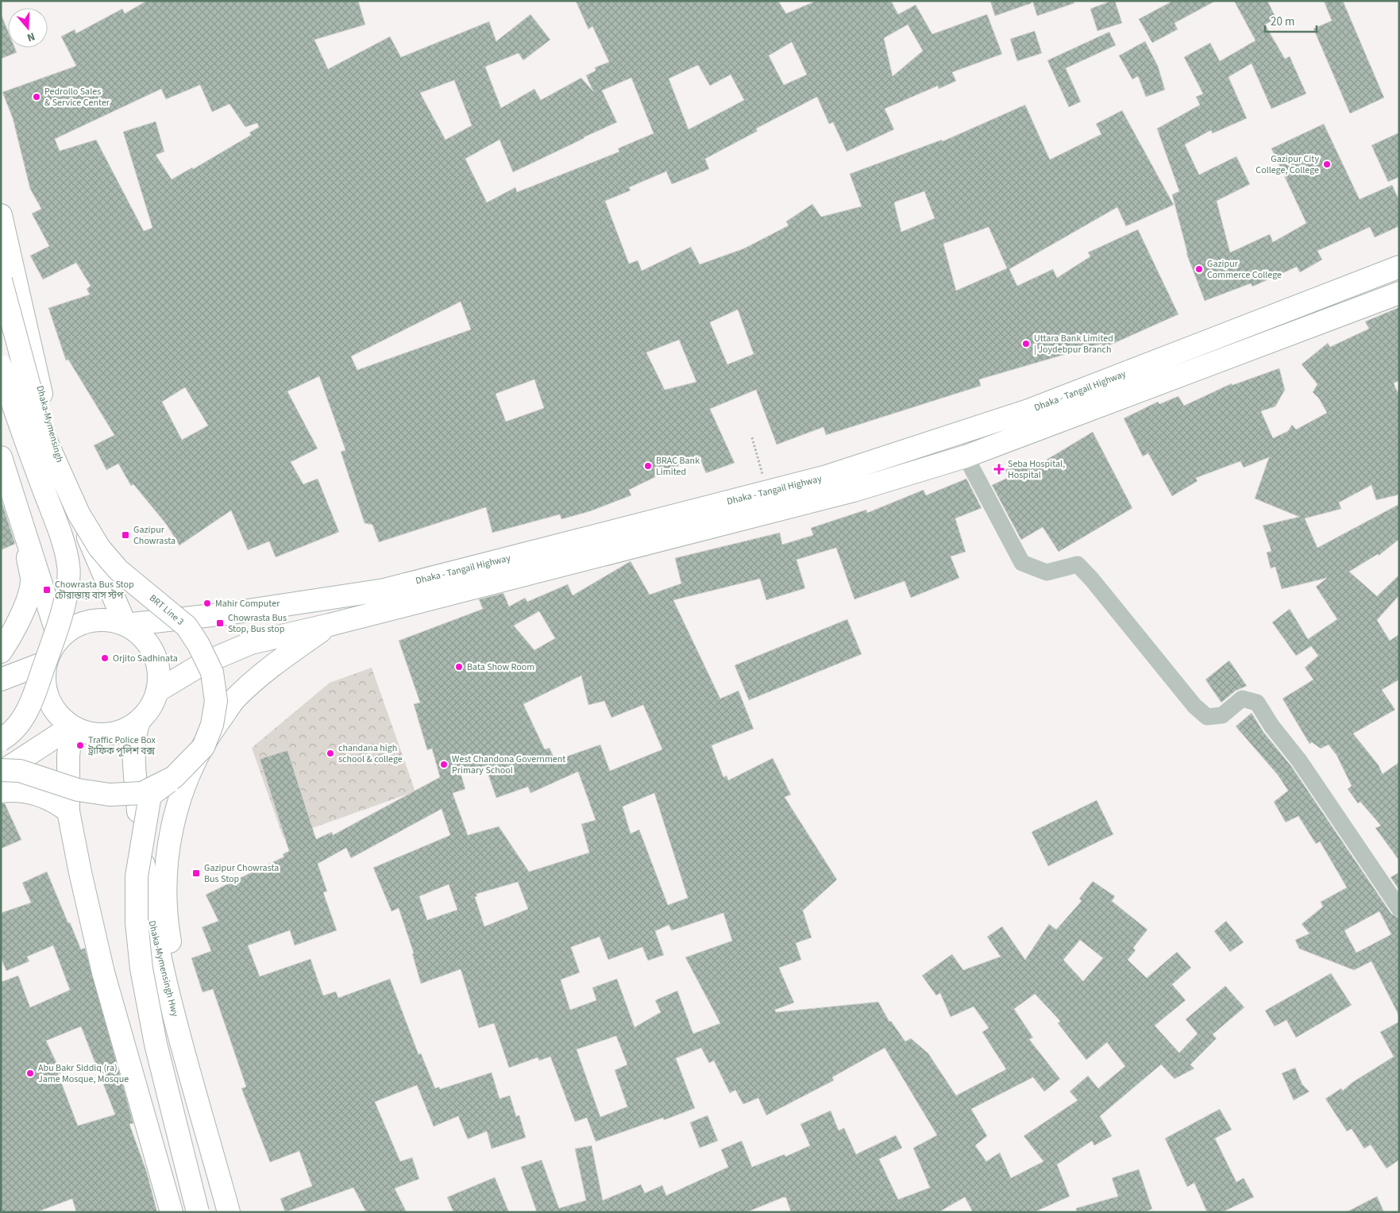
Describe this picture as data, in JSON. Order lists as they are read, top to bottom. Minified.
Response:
{"streets":{"main road":["Dhaka - Tangail Highway","Dhaka-Mymensingh","BRT Line 3","Dhaka-Mymensingh Hwy"]},"crossings":[["Dhaka - Tangail Highway","Dhaka-Mymensingh"],["Dhaka - Tangail Highway","Dhaka-Mymensingh Hwy"],["Dhaka-Mymensingh","Dhaka-Mymensingh Hwy"]],"places":{"other":["Pedrollo Sales & Service Center","Gazipur City College, College","Gazipur Commerce College","Uttara Bank Limited | Joydebpur Branch","BRAC Bank Limited","Mahir Computer","Orjito Sadhinata","Bata Show Room","Traffic Police Box ট্রাফিক পুলিশ বক্স","chandana high school & college","West Chandona Government Primary School","Abu Bakr Siddiq (ra) Jame Mosque, Mosque"],"health":["Seba Hospital, Hospital"],"transit":["Gazipur Chowrasta","Chowrasta Bus Stop চৌরাস্তায় বাস স্টপ","Chowrasta Bus Stop, Bus stop","Gazipur Chowrasta Bus Stop"]},"scale_bar":"20 m","north":"bottom"}
